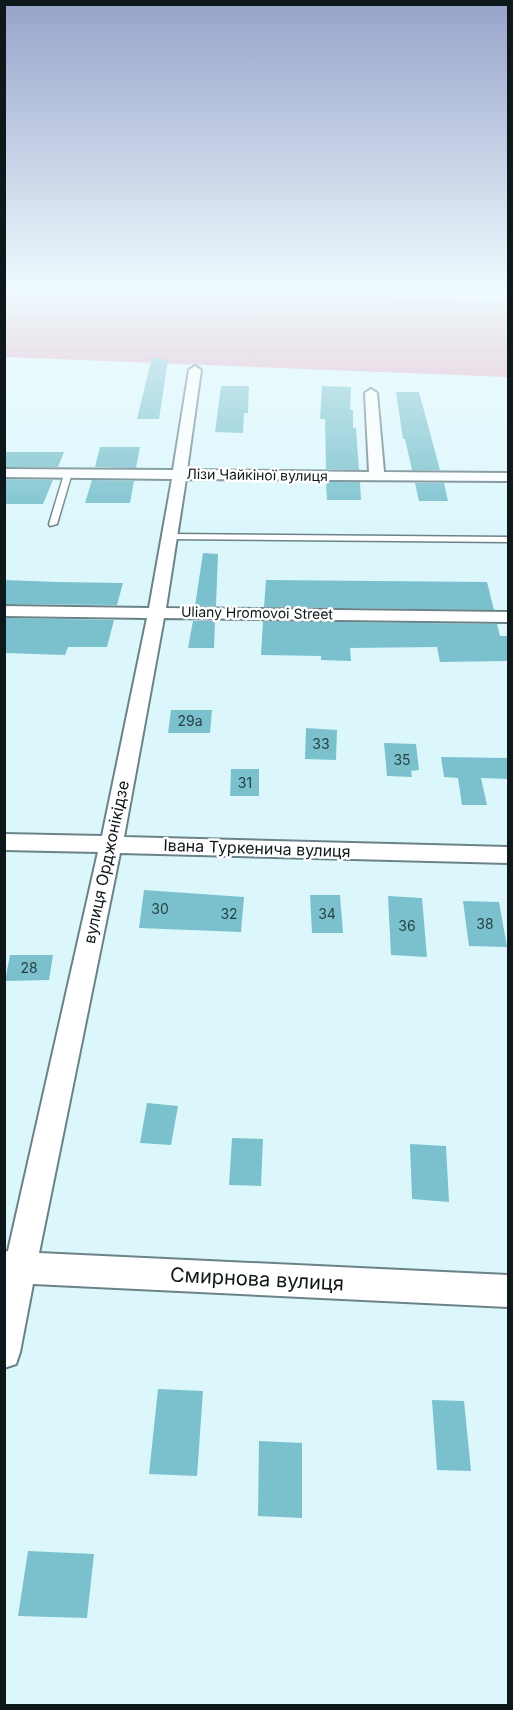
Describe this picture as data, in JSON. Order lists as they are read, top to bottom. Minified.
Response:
{"streets":{"street":["Лізи Чайкіної вулиця","Uliany Hromovoi Street","Івана Туркенича вулиця","вулиця Орджонікідзе","Смирнова вулиця"]},"crossings":[["Лізи Чайкіної вулиця","вулиця Орджонікідзе"],["Uliany Hromovoi Street","вулиця Орджонікідзе"],["Івана Туркенича вулиця","вулиця Орджонікідзе"],["вулиця Орджонікідзе","Смирнова вулиця"]],"house_numbers":["29а","33","35","31","30","32","34","38","36","28"]}
